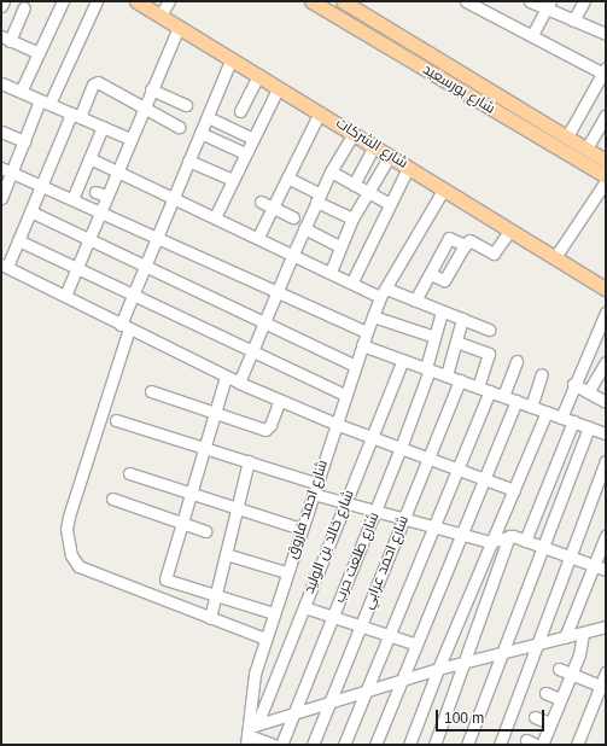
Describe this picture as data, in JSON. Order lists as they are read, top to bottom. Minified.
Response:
{"streets":{"main road":["شارع بورسعيد","شارع الشركات"],"street":["شارع احمد فاروق","شارع خالد بن الوليد","شارع طلعت حرب","شارع احمد عرابي"]},"crossings":[["شارع الشركات","شارع احمد فاروق"],["شارع احمد فاروق","شارع خالد بن الوليد"]],"scale_bar":"100 m"}
